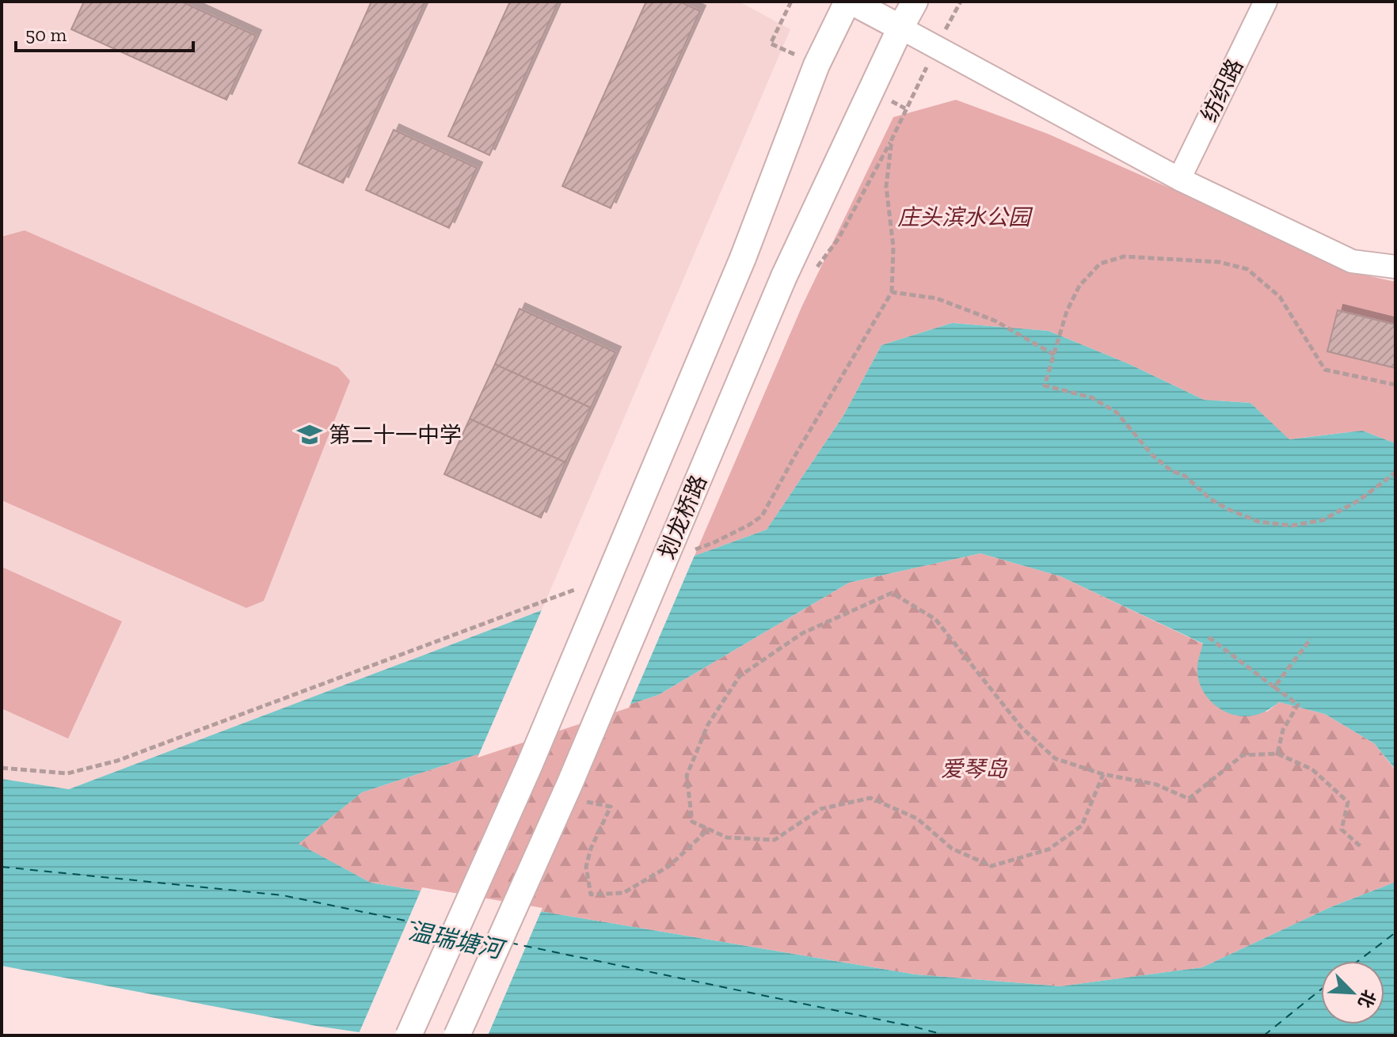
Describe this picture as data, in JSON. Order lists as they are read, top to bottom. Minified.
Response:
{"streets":{"main road":["划龙桥路"],"street":["纺织路"]},"water":["温瑞塘河"],"parks":["庄头滨水公园","爱琴岛"],"places":{"school or university":["第二十一中学"]},"scale_bar":"50 m","north":"bottom right"}
